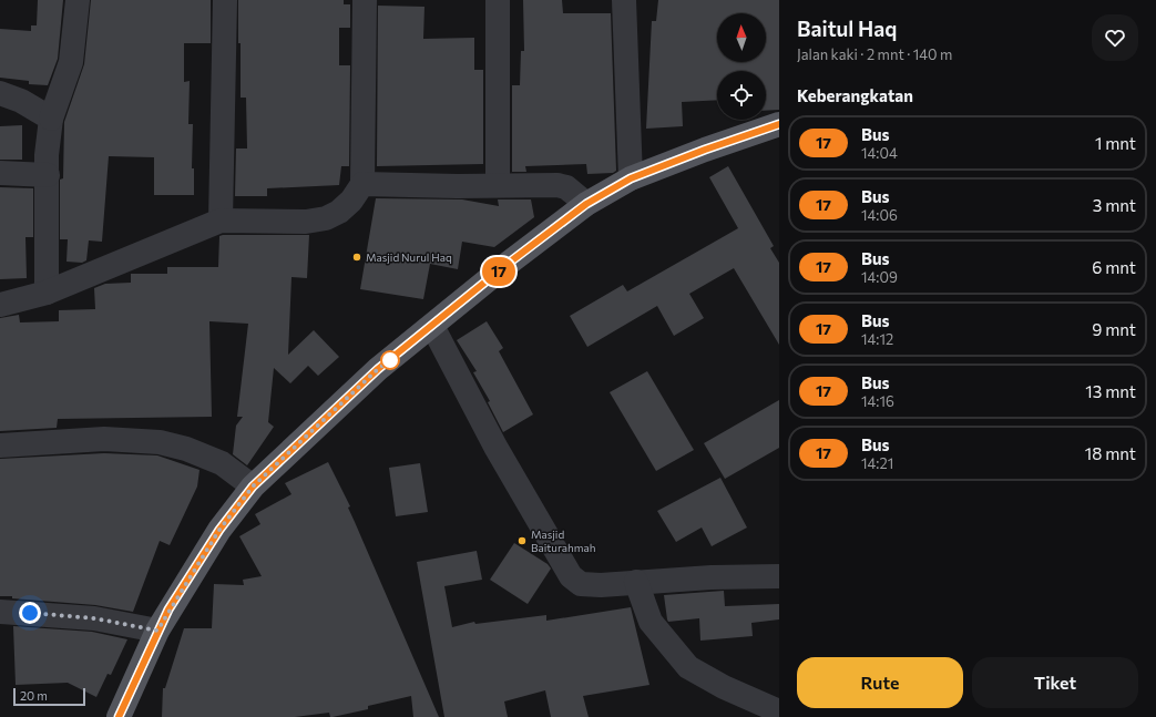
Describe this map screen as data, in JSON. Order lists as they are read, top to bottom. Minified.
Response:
{"places":["Masjid Nurul Haq","Masjid Baiturahmah"],"lines":["bus line 17"],"scale_bar":"20 m","north":"top","page":{"on_map":"17","heading":[["Baitul Haq","Jalan kaki · 2 mnt · 140 m"],"Keberangkatan"],"list":[{"mark":"17","name":"Bus","note":"14:04","value":"1 mnt"},{"mark":"17","name":"Bus","note":"14:06","value":"3 mnt"},{"mark":"17","name":"Bus","note":"14:09","value":"6 mnt"},{"mark":"17","name":"Bus","note":"14:12","value":"9 mnt"},{"mark":"17","name":"Bus","note":"14:16","value":"13 mnt"},{"mark":"17","name":"Bus","note":"14:21","value":"18 mnt"}],"buttons":["Rute","Tiket"],"scale":"20 m"}}
